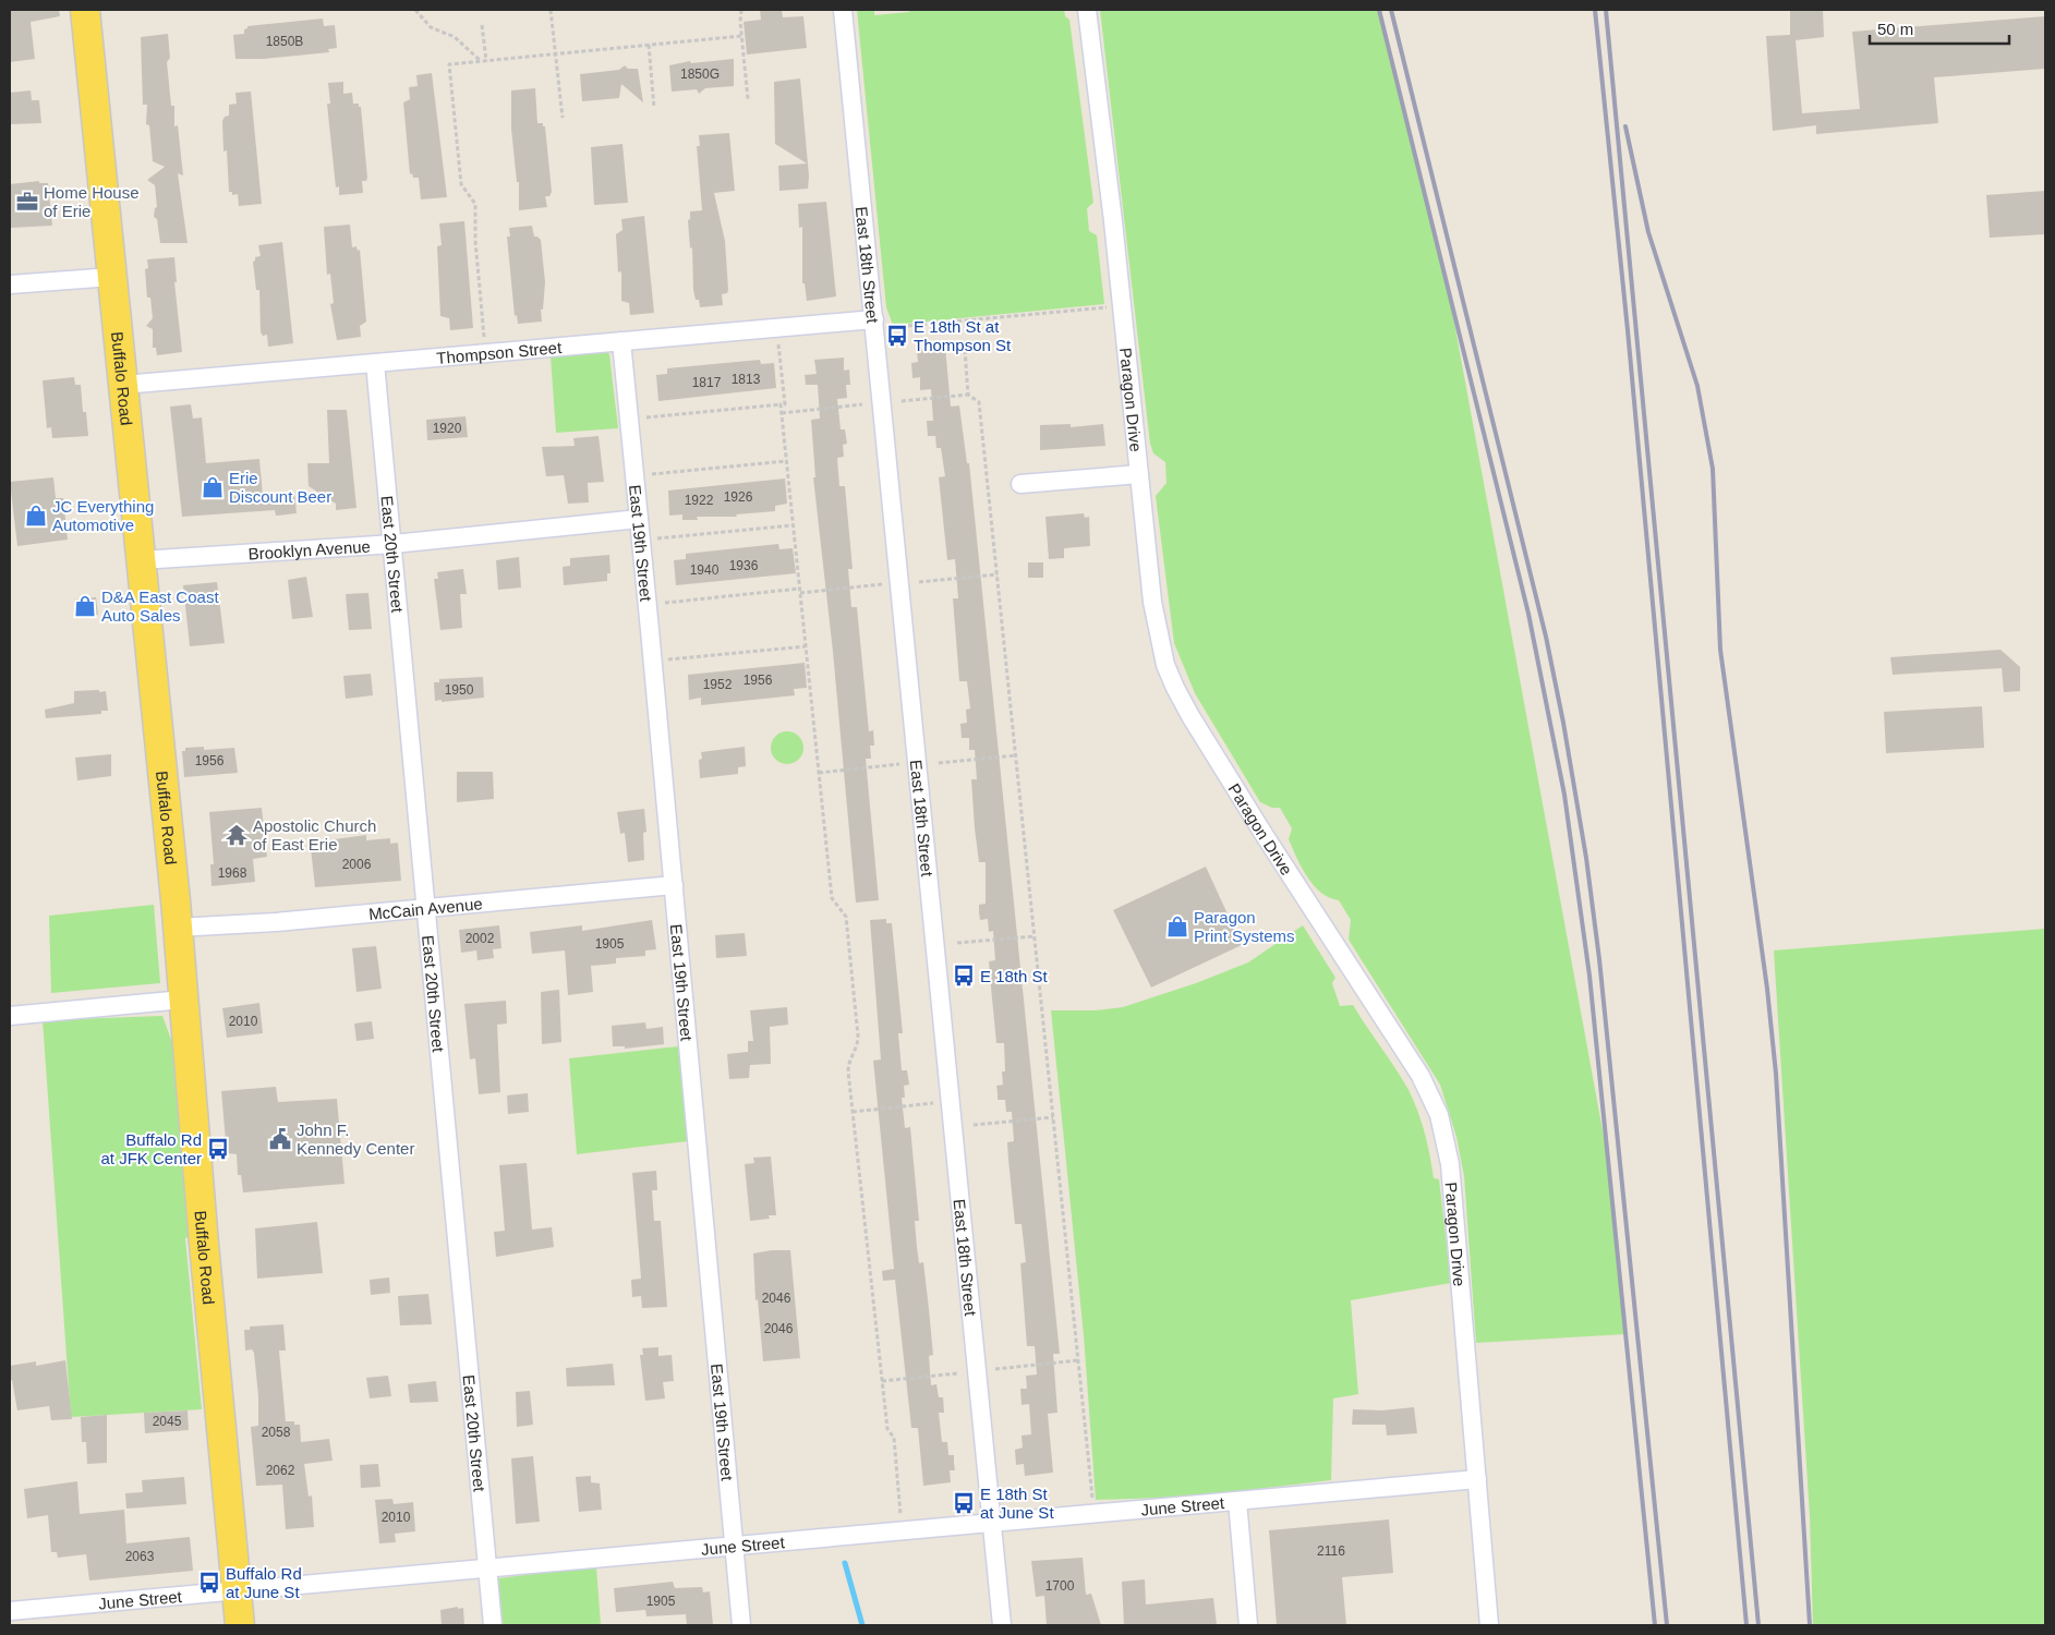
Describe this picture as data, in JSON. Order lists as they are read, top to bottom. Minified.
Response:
{"streets":{"main road":["Buffalo Road"],"street":["East 18th Street","Thompson Street","Paragon Drive","East 19th Street","Brooklyn Avenue","East 20th Street","McCain Avenue","June Street"]},"crossings":[["East 18th Street","Thompson Street"],["East 18th Street","June Street"],["Thompson Street","Buffalo Road"],["Thompson Street","East 19th Street"],["Thompson Street","East 20th Street"],["Buffalo Road","Brooklyn Avenue"],["Buffalo Road","McCain Avenue"],["Buffalo Road","June Street"],["Paragon Drive","June Street"],["East 19th Street","Brooklyn Avenue"],["East 19th Street","McCain Avenue"],["East 19th Street","June Street"],["Brooklyn Avenue","East 20th Street"],["East 20th Street","McCain Avenue"],["East 20th Street","June Street"]],"places":{"office":["Home House of Erie"],"bus stop":["E 18th St at Thompson St","E 18th St","Buffalo Rd at JFK Center","E 18th St at June St","Buffalo Rd at June St"],"shop":["Erie Discount Beer","JC Everything Automotive","D&A East Coast Auto Sales","Paragon Print Systems"],"temple":["Apostolic Church of East Erie"],"public building":["John F. Kennedy Center"]},"house_numbers":["1850B","1850G","1813","1817","1920","1926","1922","1936","1940","1956","1952","1950","1956","2006","1968","2002","1905","2010","2046","2046","2045","2058","2062","2010","2116","2063","1700","1905"],"scale_bar":"50 m"}
